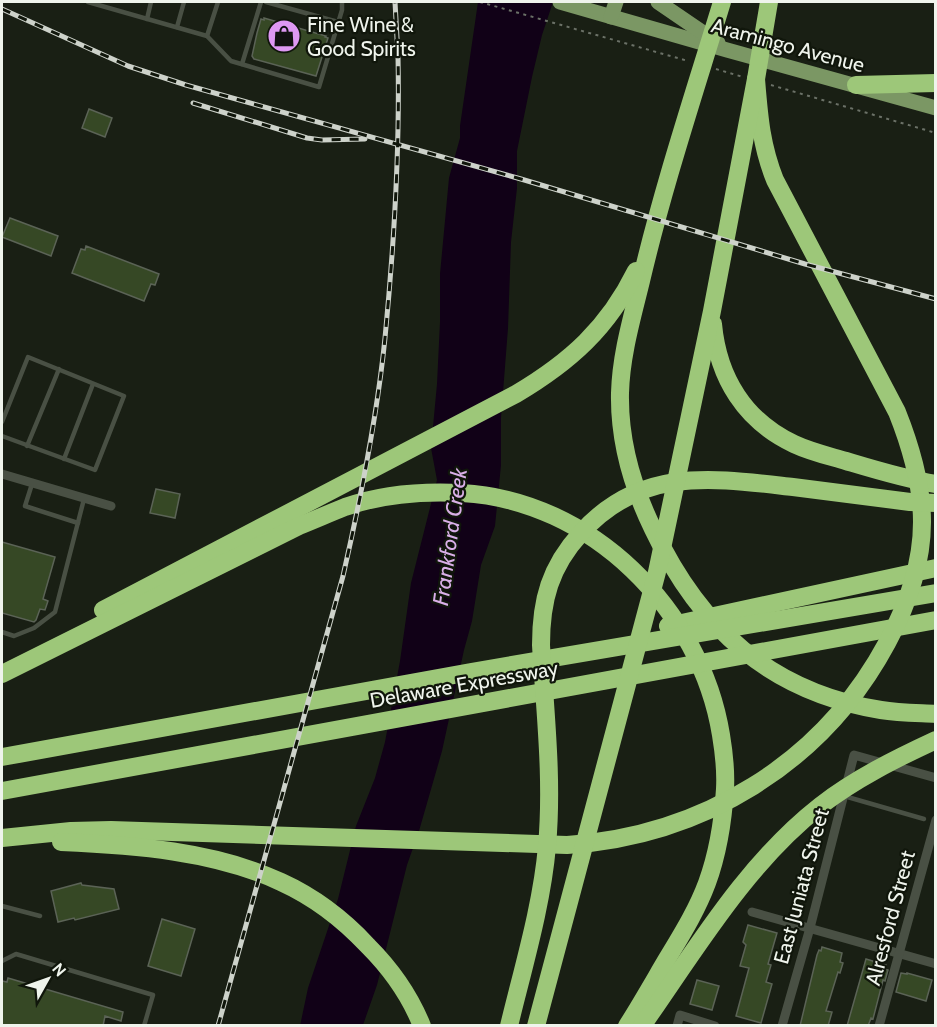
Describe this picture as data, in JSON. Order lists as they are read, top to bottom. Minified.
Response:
{"streets":{"highway":["Delaware Expressway"],"main road":["Aramingo Avenue"],"street":["East Juniata Street","Alresford Street"]},"water":["Frankford Creek"],"places":{"shop":["Fine Wine & Good Spirits"]},"north":"top right"}
